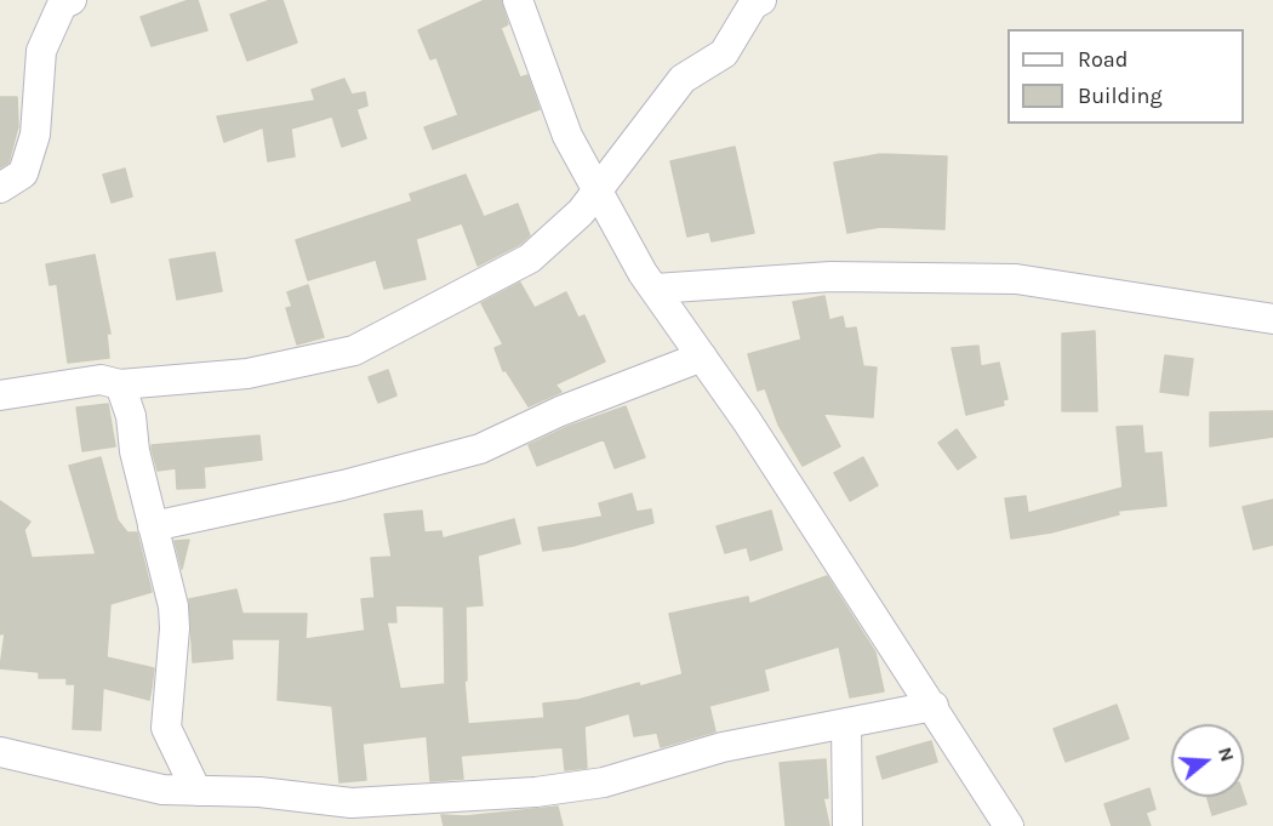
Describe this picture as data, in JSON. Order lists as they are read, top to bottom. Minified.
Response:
{"legend":["Road","Building"],"north":"right"}
